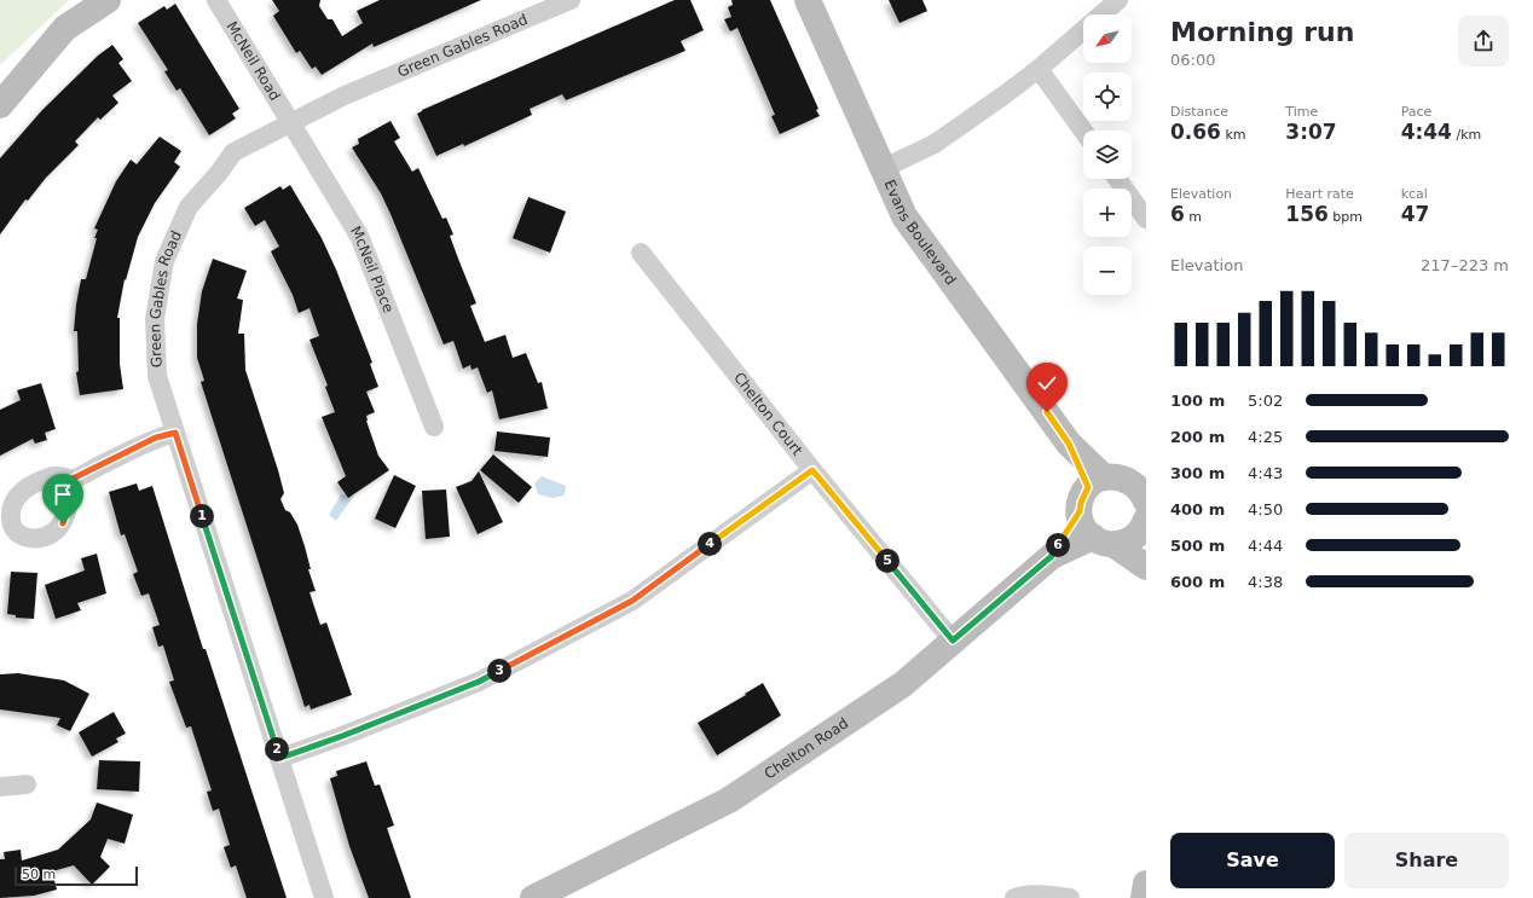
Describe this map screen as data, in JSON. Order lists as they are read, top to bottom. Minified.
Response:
{"streets":{"street":["Green Gables Road","McNeil Road","Evans Boulevard","McNeil Place","Chelton Court","Chelton Road"]},"crossings":[["Green Gables Road","McNeil Road"],["Green Gables Road","McNeil Place"],["McNeil Road","McNeil Place"],["Evans Boulevard","Chelton Road"],["Chelton Court","Chelton Road"]],"scale_bar":"50 m","north":"bottom left","page":{"heading":["Morning run","06:00"],"map_buttons":["+","−"],"stats":[["Distance","0.66 km"],["Time","3:07"],["Pace","4:44 /km"],["Elevation","6 m"],["Heart rate","156 bpm"],["kcal","47"]],"chart":["Elevation","217–223 m"],"list":[{"name":"100 m","note":"5:02"},{"name":"200 m","note":"4:25"},{"name":"300 m","note":"4:43"},{"name":"400 m","note":"4:50"},{"name":"500 m","note":"4:44"},{"name":"600 m","note":"4:38"}],"pins":["1","4","6","5","3","2"],"buttons":["Save","Share"],"scale":"50 m"}}
